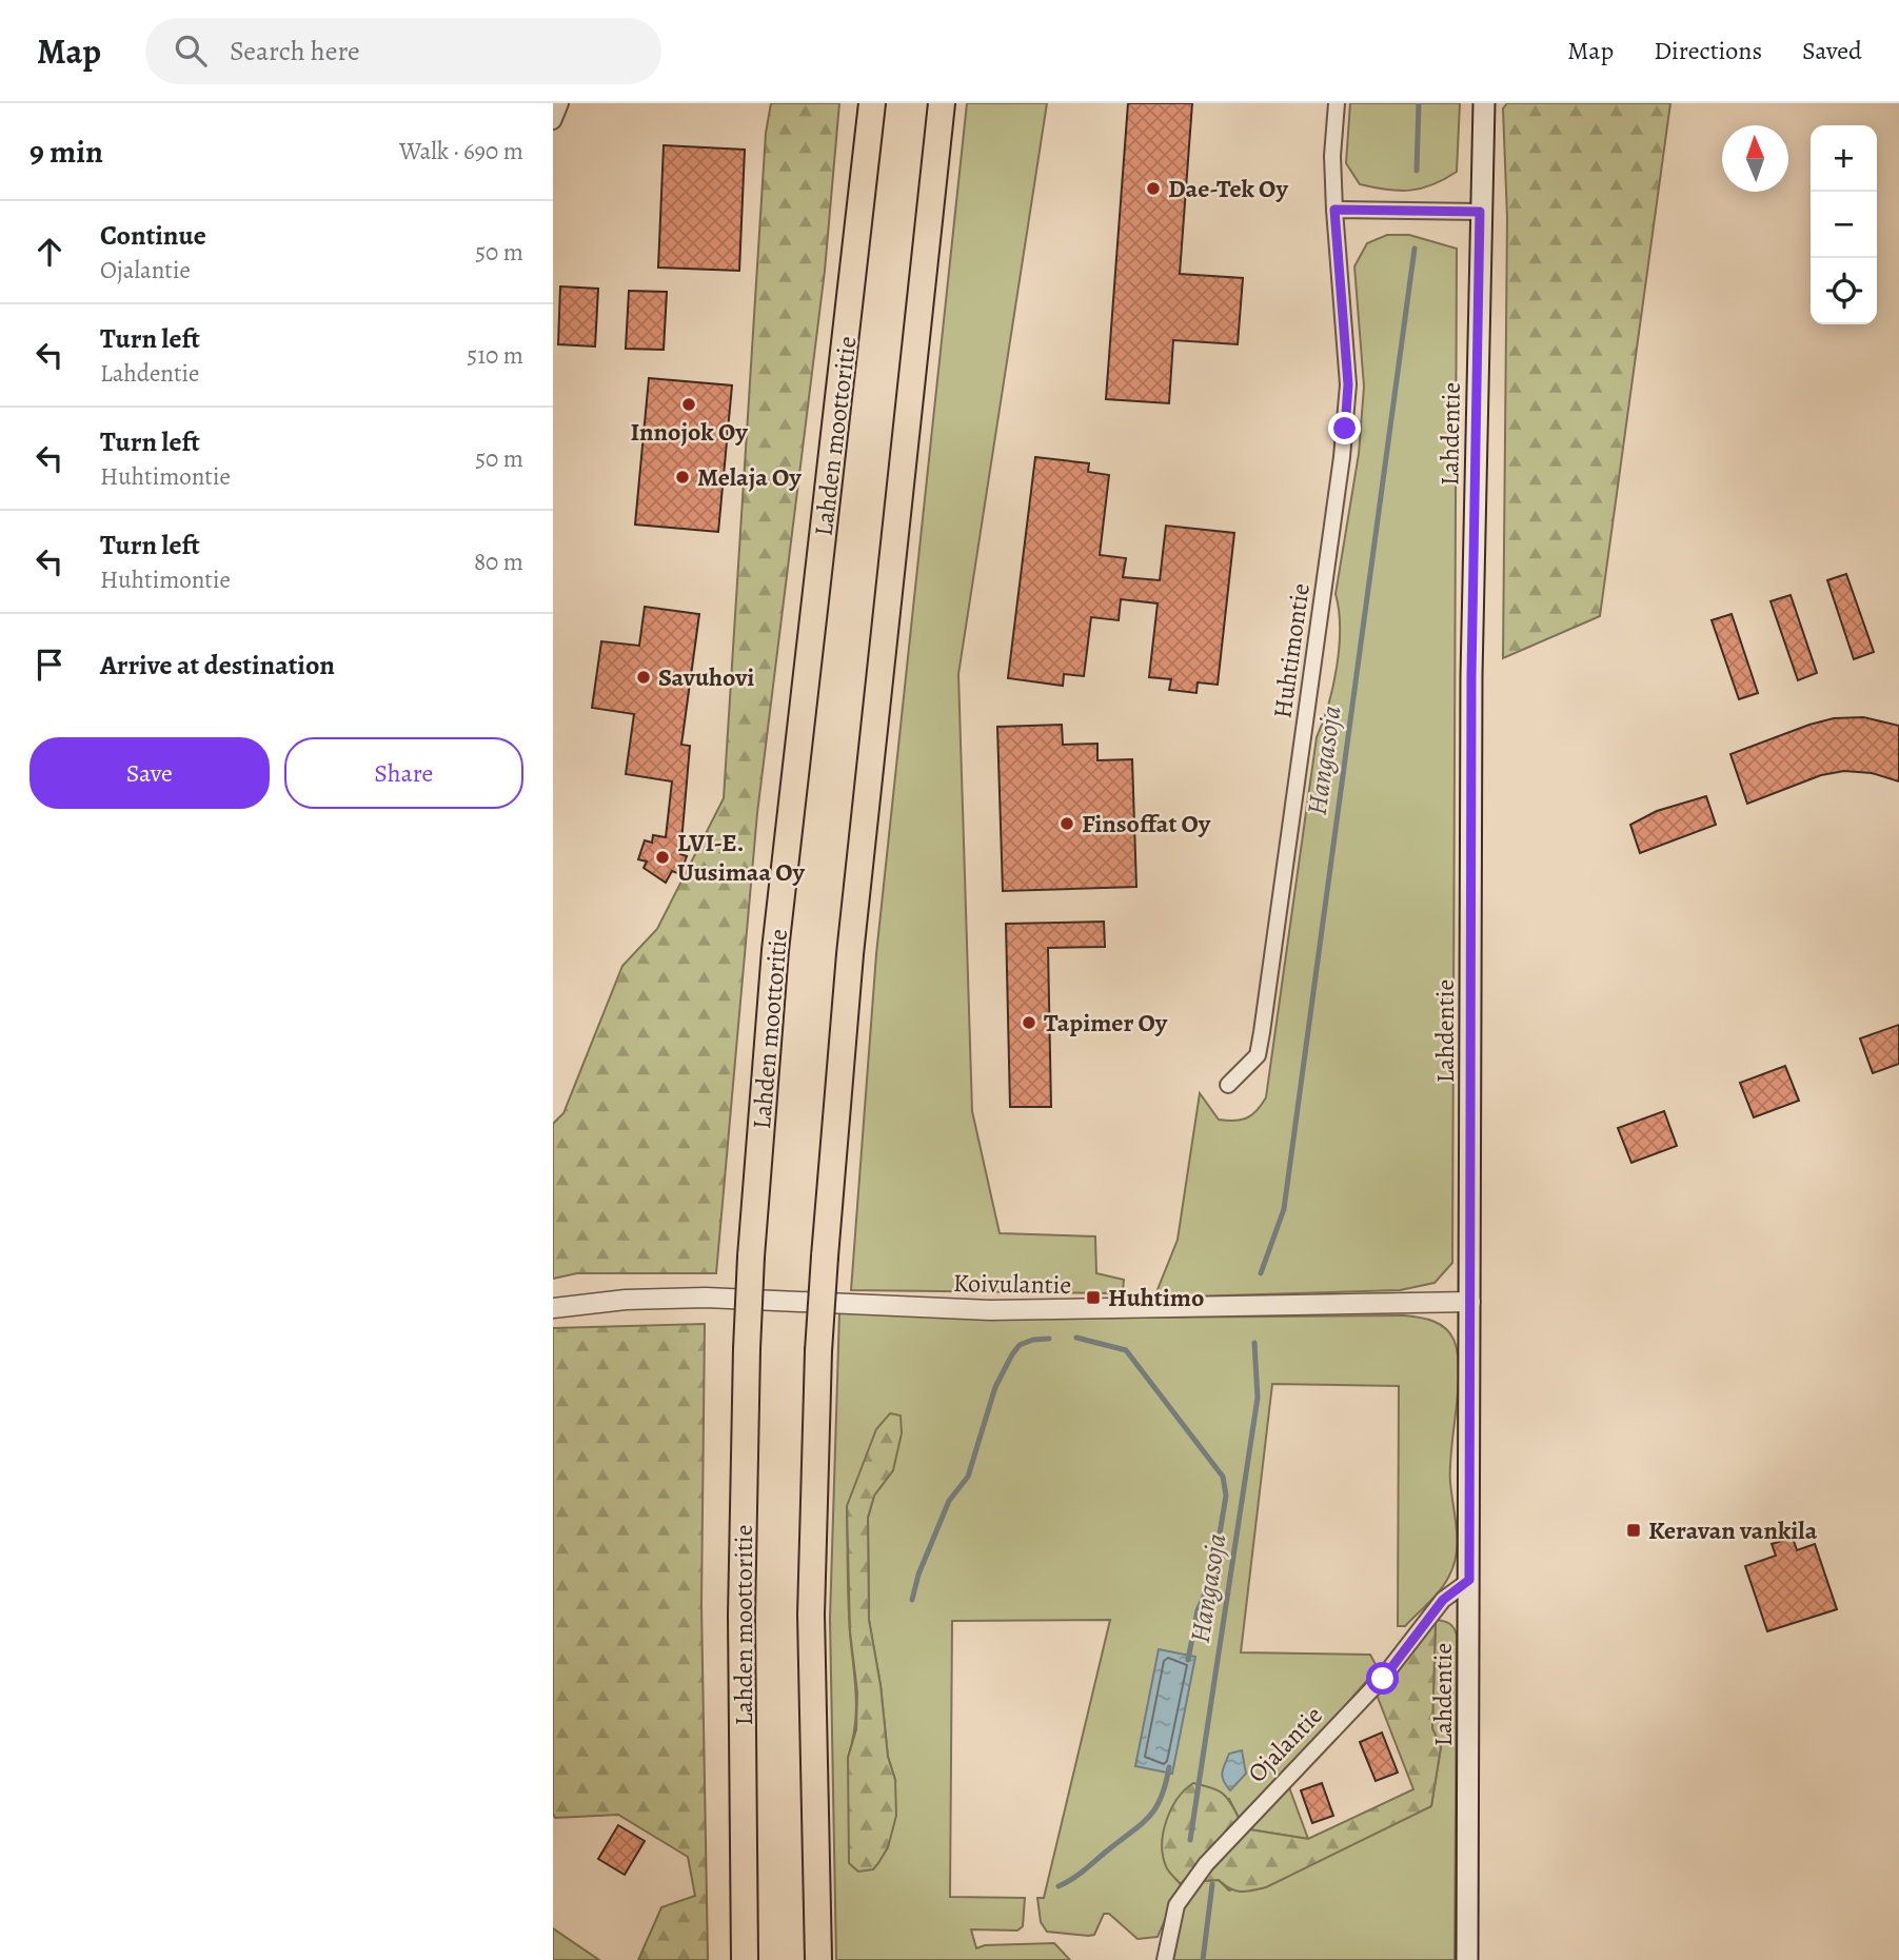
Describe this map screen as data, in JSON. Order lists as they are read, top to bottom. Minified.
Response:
{"streets":{"highway":["Lahden moottoritie"],"main road":["Lahdentie"],"street":["Huhtimontie","Koivulantie","Ojalantie"]},"crossings":[["Lahdentie","Koivulantie"],["Lahdentie","Ojalantie"]],"water":["Hangasoja"],"places":{"other":["Dae-Tek Oy","Innojok Oy","Melaja Oy","Savuhovi","Finsoffat Oy","LVI-E. Uusimaa Oy","Tapimer Oy"],"transit":["Huhtimo","Keravan vankila"]},"north":"top","page":{"header":"Map","search":"Search here","nav":["Map","Directions","Saved"],"heading":["9 min","Walk · 690 m"],"map_buttons":["+","−"],"list":[["Continue","Ojalantie","50 m"],["Turn left","Lahdentie","510 m"],["Turn left","Huhtimontie","50 m"],["Turn left","Huhtimontie","80 m"],"Arrive at destination"],"buttons":["Save","Share"]}}
